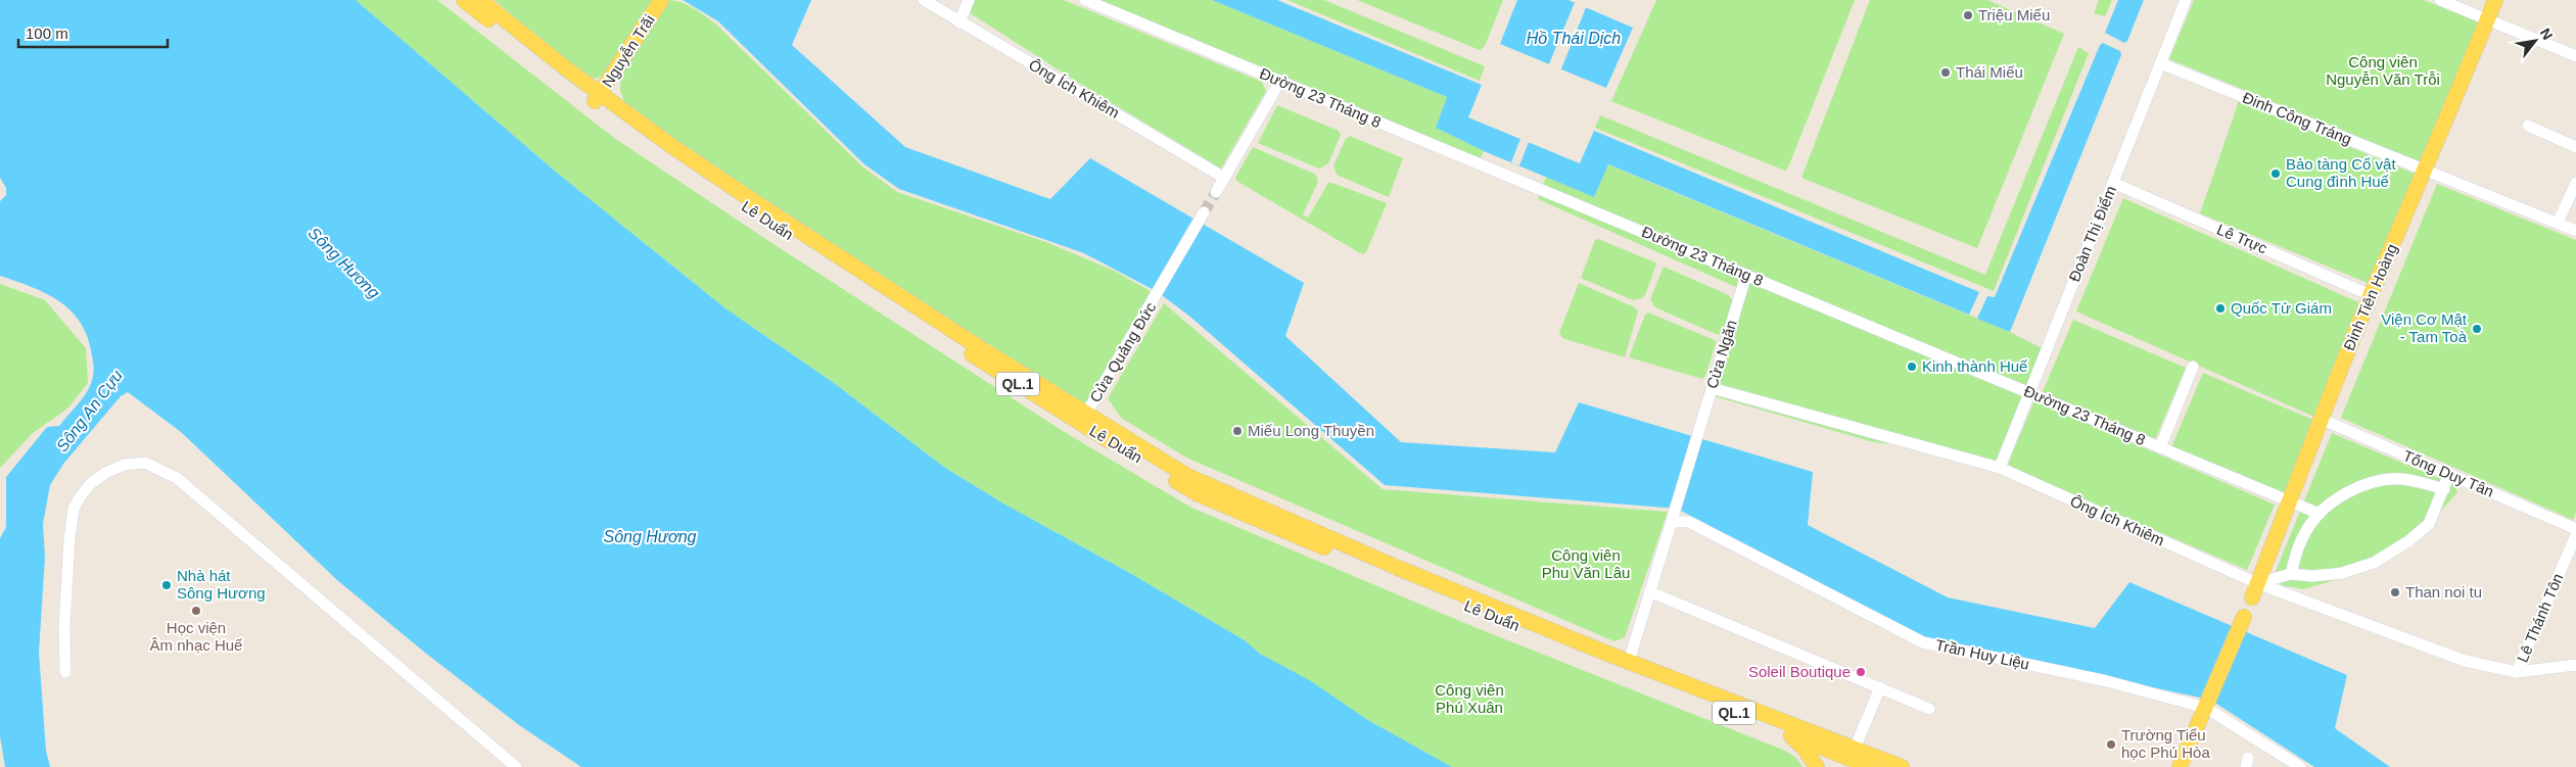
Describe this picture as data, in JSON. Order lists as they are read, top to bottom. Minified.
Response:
{"streets":{"main road":["Nguyễn Trãi","Lê Duẩn","Đinh Tiên Hoàng","QL.1"],"street":["Ông Ích Khiêm","Đường 23 Tháng 8","Đinh Công Tráng","Đoàn Thị Điểm","Lê Trực","Cửa Quảng Đức","Cửa Ngăn","Tống Duy Tân","Lê Thánh Tôn","Trần Huy Liệu"]},"crossings":[["Nguyễn Trãi","Lê Duẩn"],["Ông Ích Khiêm","Đoàn Thị Điểm"],["Ông Ích Khiêm","Đinh Tiên Hoàng"],["Ông Ích Khiêm","Cửa Ngăn"],["Ông Ích Khiêm","Lê Thánh Tôn"],["Đường 23 Tháng 8","Đoàn Thị Điểm"],["Đường 23 Tháng 8","Đinh Tiên Hoàng"],["Đường 23 Tháng 8","Cửa Ngăn"],["Đinh Công Tráng","Đoàn Thị Điểm"],["Đinh Công Tráng","Đinh Tiên Hoàng"],["Lê Duẩn","Cửa Quảng Đức"],["Lê Duẩn","QL.1"],["Đoàn Thị Điểm","Lê Trực"],["Lê Trực","Đinh Tiên Hoàng"],["Đinh Tiên Hoàng","Tống Duy Tân"],["Cửa Ngăn","Trần Huy Liệu"]],"water":["Hồ Thái Dịch","Sông Hương","Sông An Cựu"],"parks":["Công viên Nguyễn Văn Trỗi","Công viên Phu Văn Lâu","Công viên Phú Xuân"],"places":["Triệu Miếu","Thái Miếu","Bảo tàng Cổ vật Cung đình Huế","Quốc Tử Giám","Viện Cơ Mật - Tam Toà","Kinh thành Huế","Miếu Long Thuyền","Nhà hát Sông Hương","Than noi tu","Học viện Âm nhạc Huế","Soleil Boutique","Trường Tiểu học Phú Hòa"],"scale_bar":"100 m","north":"top right"}
